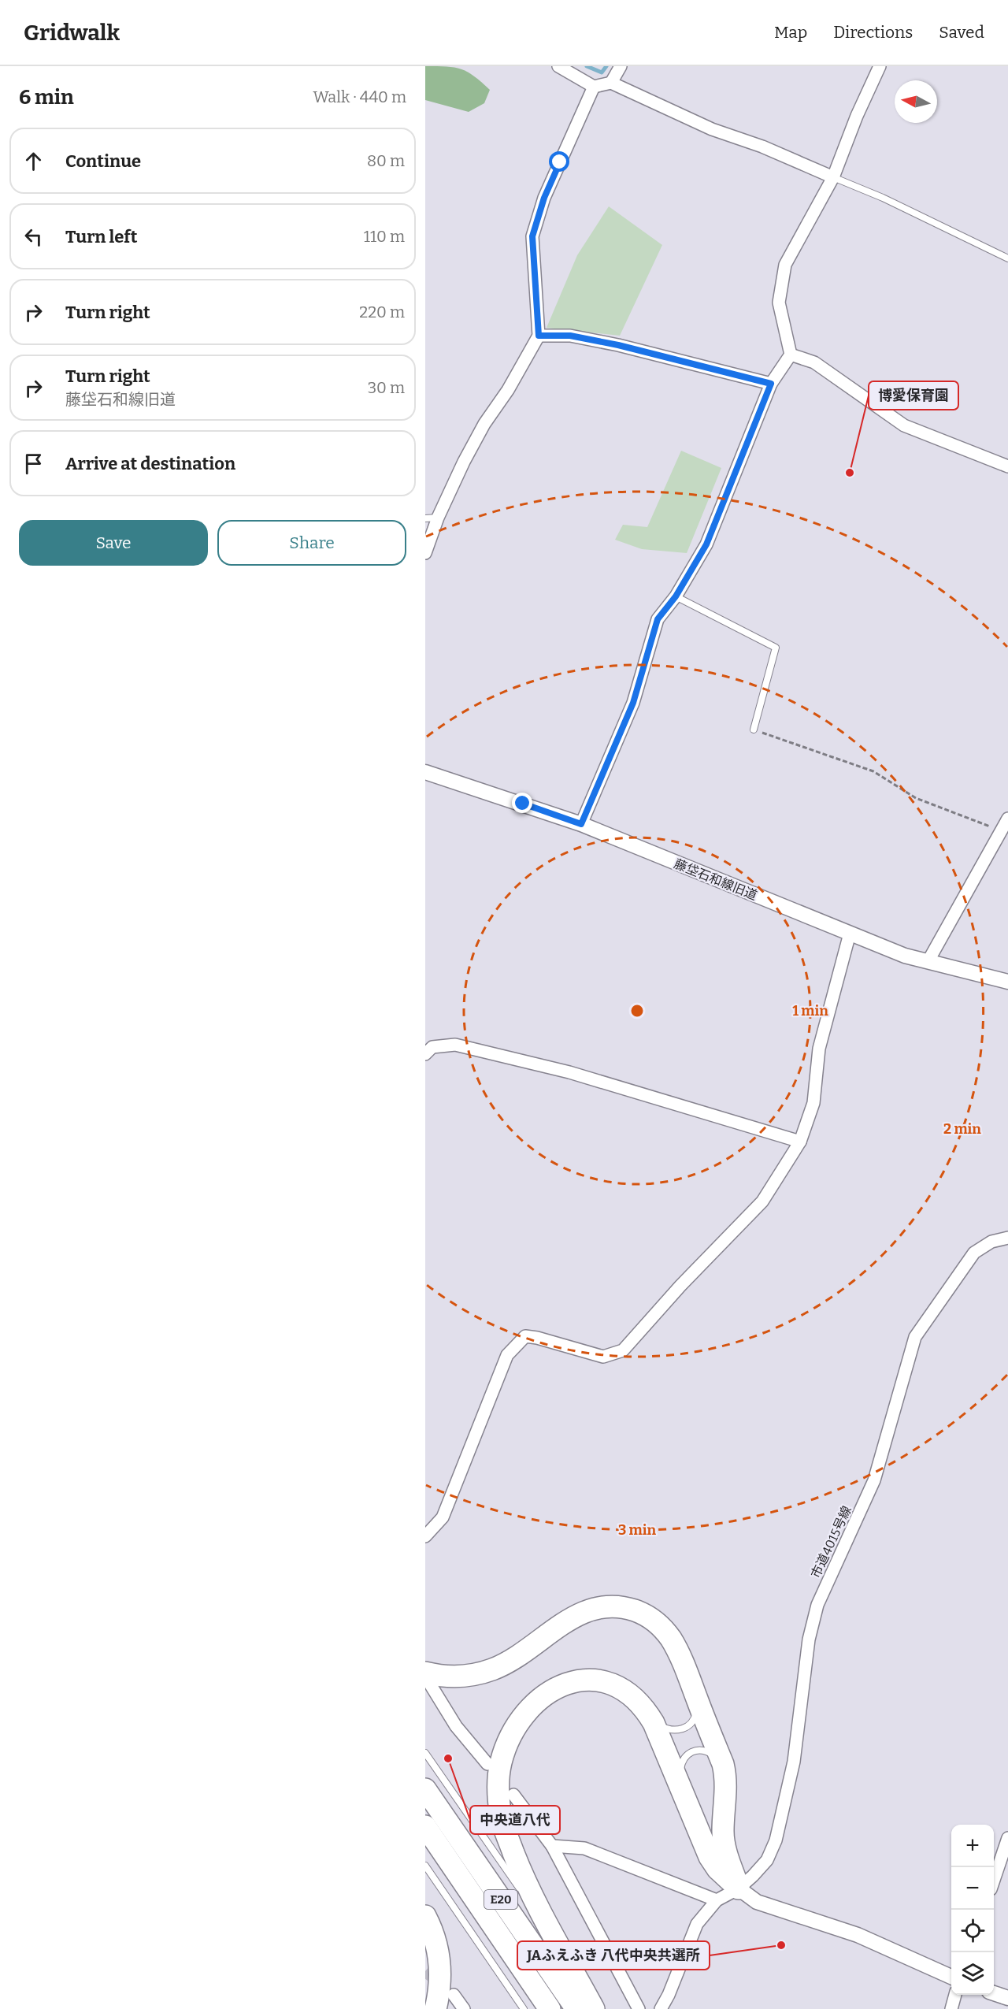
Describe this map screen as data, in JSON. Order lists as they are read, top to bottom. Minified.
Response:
{"streets":{"highway":["E20"],"street":["藤垈石和線旧道","市道4015号線"]},"places":["博愛保育園","中央道八代","JAふえふき 八代中央共選所"],"north":"left","page":{"header":"Gridwalk","nav":["Map","Directions","Saved"],"heading":["6 min","Walk · 440 m"],"list":[["Continue","80 m"],["Turn left","110 m"],["Turn right","220 m"],["Turn right","藤垈石和線旧道","30 m"],"Arrive at destination"],"buttons":["Save","Share"],"map_buttons":["+","−"]},"rings":["1 min","2 min","3 min"]}
